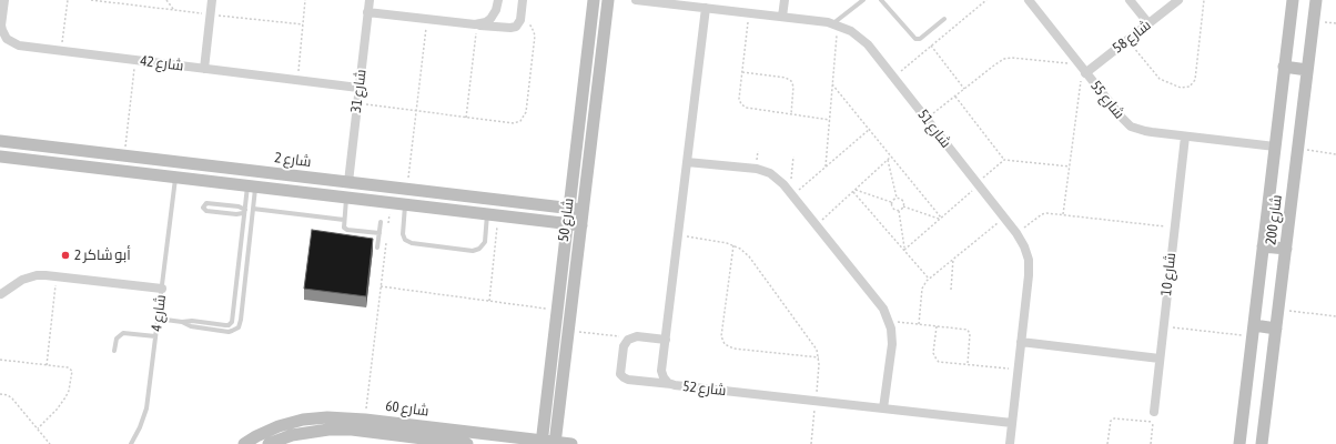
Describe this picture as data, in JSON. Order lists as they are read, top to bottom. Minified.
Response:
{"streets":{"street":["شارع 58","شارع 42","شارع 31","شارع 55","شارع 51","شارع 2","شارع 50","شارع 200","شارع 10","شارع 52","شارع 60"],"lane":["شارع 4"]},"crossings":[["شارع 58","شارع 55"],["شارع 42","شارع 31"],["شارع 31","شارع 2"],["شارع 55","شارع 200"],["شارع 55","شارع 10"],["شارع 51","شارع 52"],["شارع 2","شارع 50"],["شارع 50","شارع 60"]],"places":["أبو شاكر 2"]}
